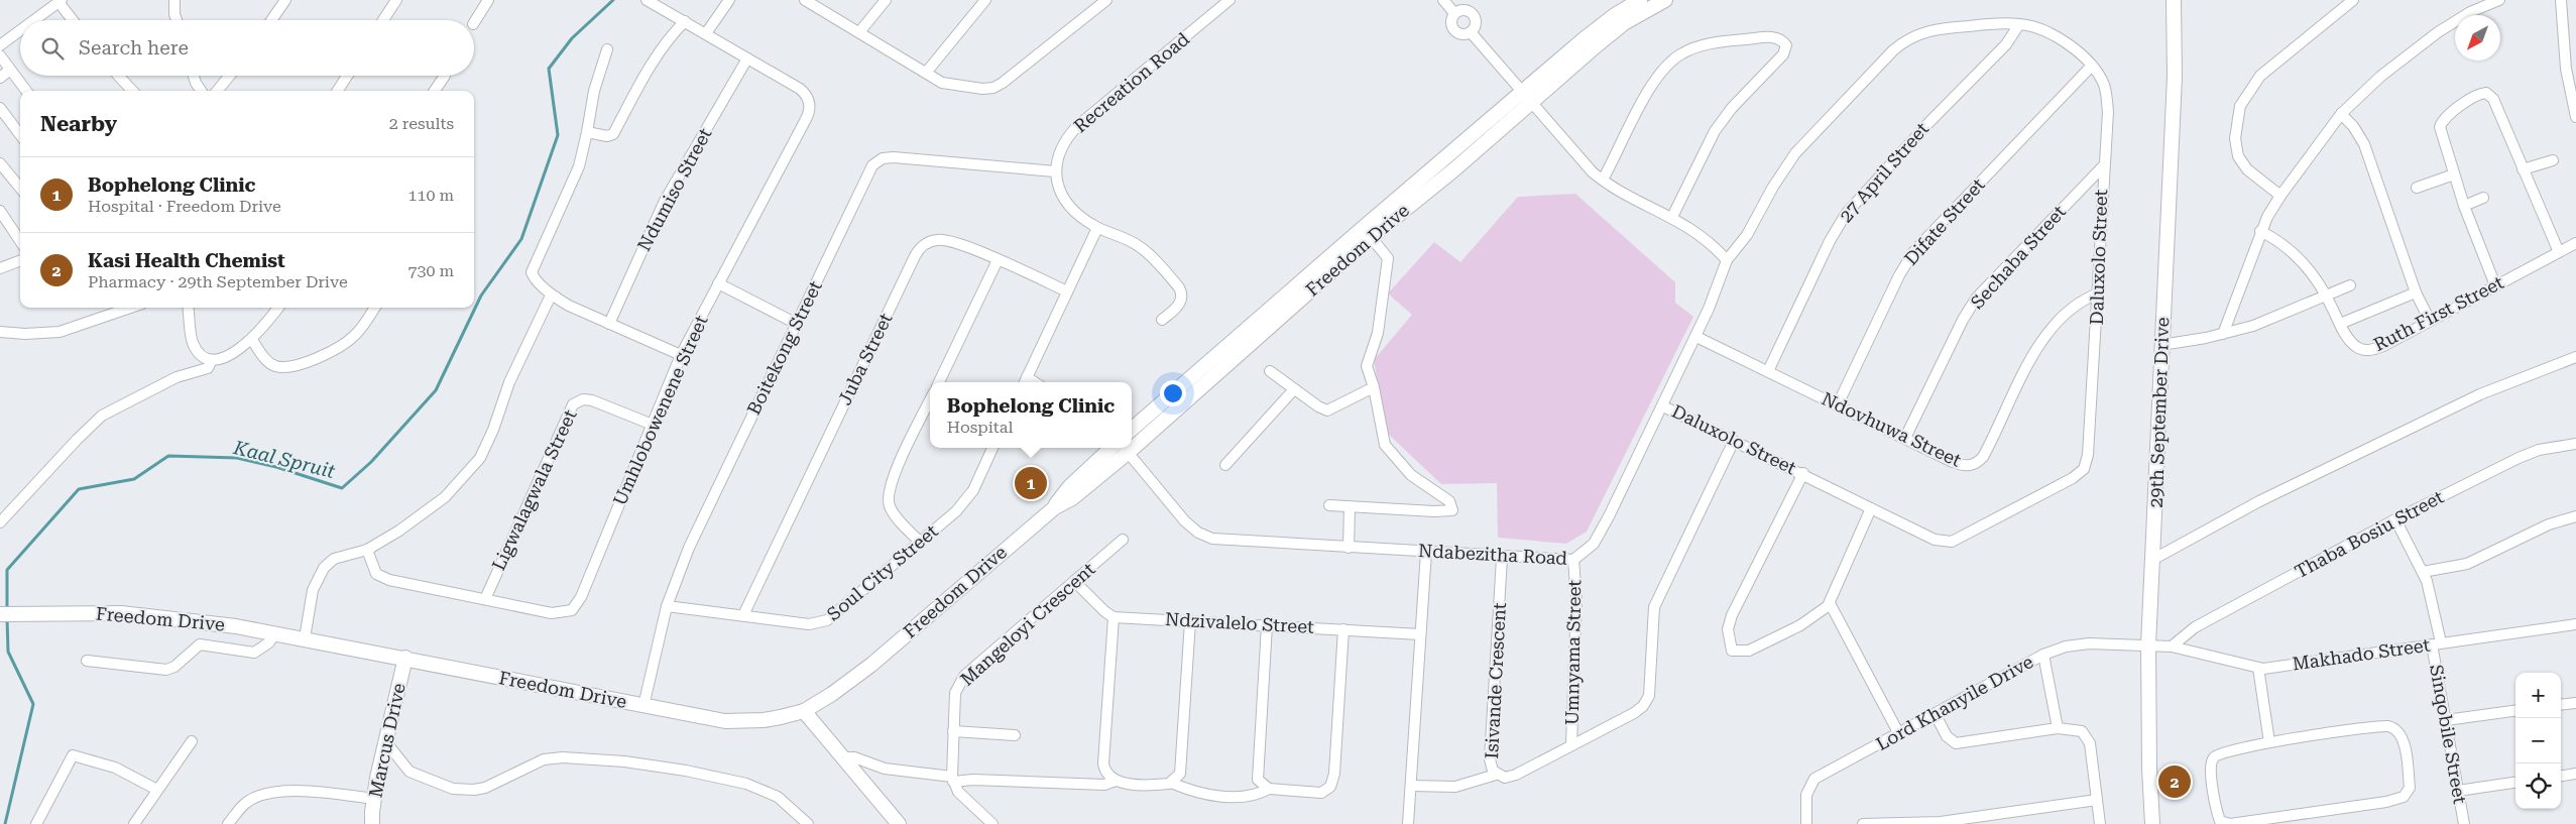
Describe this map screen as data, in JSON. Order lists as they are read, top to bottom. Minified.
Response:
{"streets":{"street":["Recreation Road","27 April Street","Ndumiso Street","Difate Street","Freedom Drive","Sechaba Street","Daluxolo Street","Ruth First Street","Boitekong Street","Juba Street","Umhlobowenene Street","29th September Drive","Ndovhuwa Street","Ligwalagwala Street","Thaba Bosiu Street","Ndabezitha Road","Soul City Street","Ndzivalelo Street","Mangeloyi Crescent","Umnyama Street","Makhado Street","Isivande Crescent","Lord Khanyile Drive","Sinqobile Street","Marcus Drive"]},"crossings":[["Recreation Road","Boitekong Street"],["27 April Street","Daluxolo Street"],["27 April Street","Ndovhuwa Street"],["Ndumiso Street","Umhlobowenene Street"],["Difate Street","Daluxolo Street"],["Difate Street","Ndovhuwa Street"],["Freedom Drive","Boitekong Street"],["Freedom Drive","Ndabezitha Road"],["Freedom Drive","Marcus Drive"],["Sechaba Street","Daluxolo Street"],["Sechaba Street","Ndovhuwa Street"],["Daluxolo Street","Ndovhuwa Street"],["Daluxolo Street","Ndabezitha Road"],["Daluxolo Street","Isivande Crescent"],["Boitekong Street","Soul City Street"],["Juba Street","Soul City Street"],["Umhlobowenene Street","Ligwalagwala Street"],["29th September Drive","Makhado Street"],["29th September Drive","Lord Khanyile Drive"],["Ndovhuwa Street","Ndabezitha Road"],["Thaba Bosiu Street","Makhado Street"],["Thaba Bosiu Street","Sinqobile Street"],["Ndabezitha Road","Umnyama Street"],["Ndabezitha Road","Isivande Crescent"],["Umnyama Street","Isivande Crescent"],["Makhado Street","Lord Khanyile Drive"],["Makhado Street","Sinqobile Street"]],"water":["Kaal Spruit"],"north":"bottom left","page":{"search":"Search here","heading":["Nearby","2 results"],"list":[{"mark":"1","name":"Bophelong Clinic","note":"Hospital · Freedom Drive","value":"110 m"},{"mark":"2","name":"Kasi Health Chemist","note":"Pharmacy · 29th September Drive","value":"730 m"}],"popup":["Bophelong Clinic","Hospital"],"pins":["1","2"],"map_buttons":["+","−"]}}
